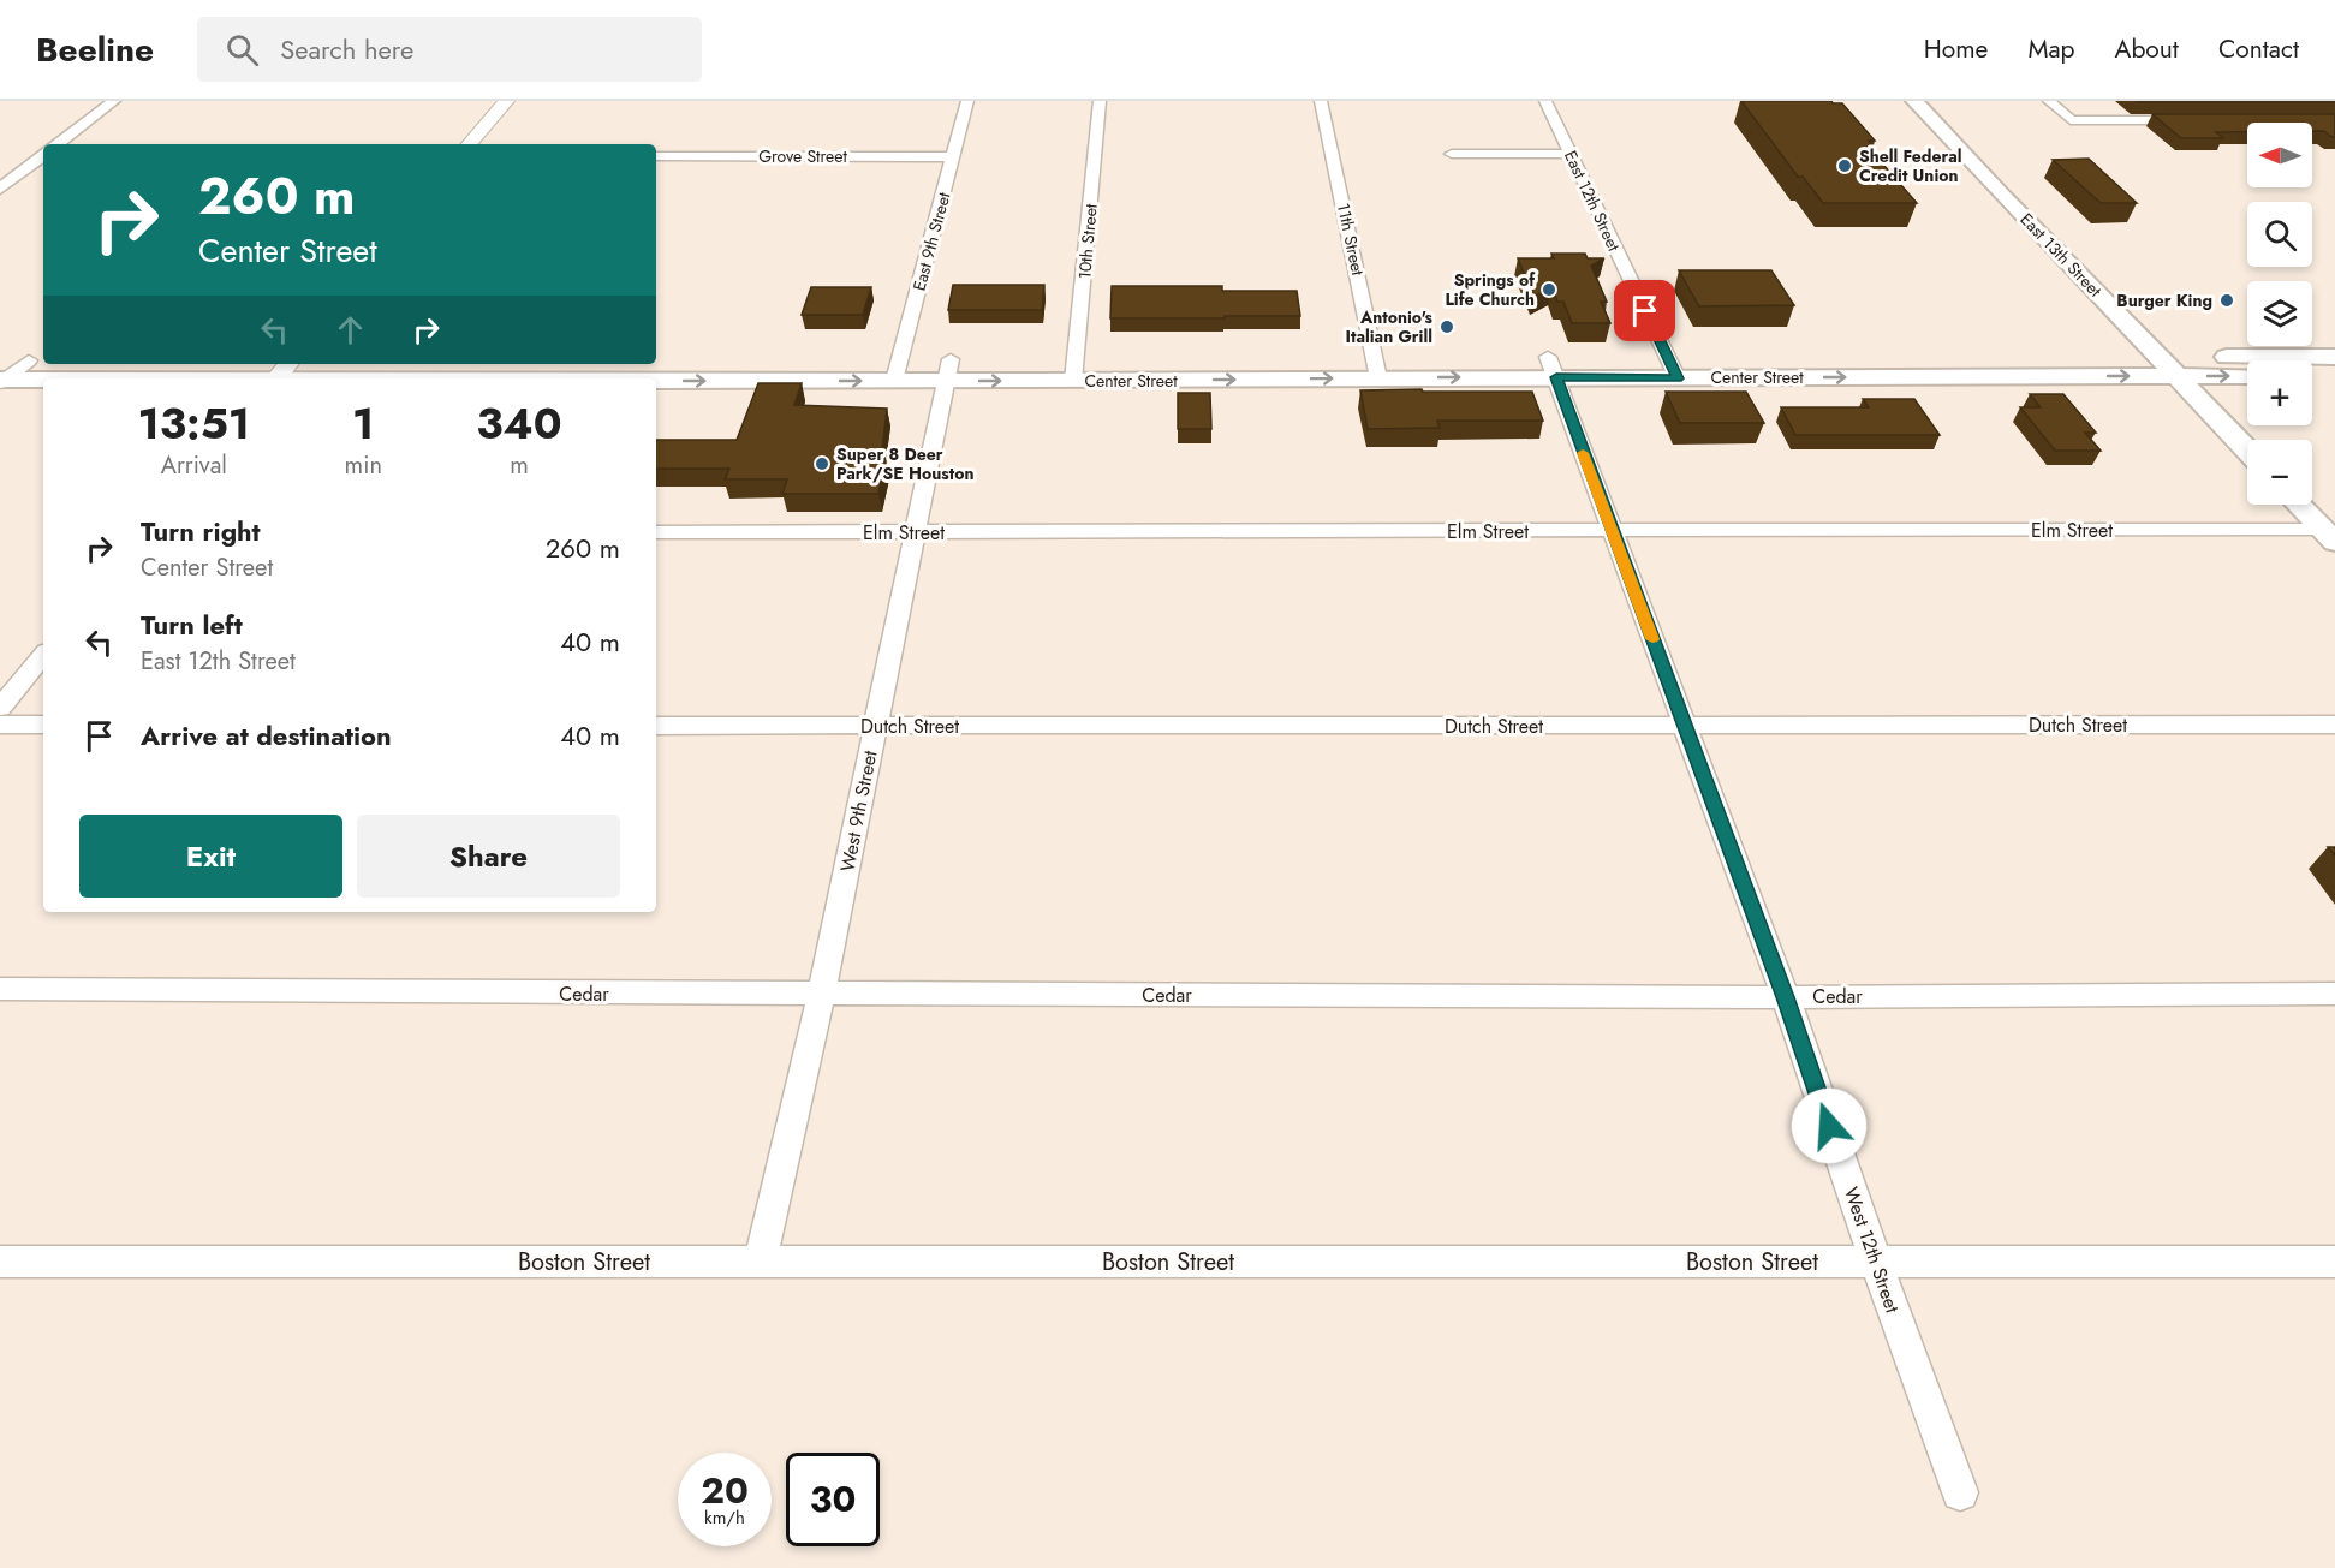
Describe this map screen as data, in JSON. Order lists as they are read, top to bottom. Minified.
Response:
{"streets":{"main road":["East 13th Street","Center Street"],"street":["Grove Street","East 12th Street","11th Street","East 9th Street","10th Street","Elm Street","Dutch Street","West 9th Street","Cedar","West 12th Street","Boston Street"]},"crossings":[["Grove Street","East 9th Street"],["East 12th Street","Center Street"],["11th Street","Center Street"],["East 9th Street","Center Street"],["10th Street","Center Street"],["East 13th Street","Center Street"],["Center Street","West 9th Street"],["Center Street","West 12th Street"],["Elm Street","West 9th Street"],["Elm Street","West 12th Street"],["Dutch Street","West 9th Street"],["Dutch Street","West 12th Street"],["West 9th Street","Cedar"],["West 9th Street","Boston Street"],["Cedar","West 12th Street"],["West 12th Street","Boston Street"]],"places":["Shell Federal Credit Union","Springs of Life Church","Burger King","Antonio's Italian Grill","Super 8 Deer Park/SE Houston"],"north":"left","page":{"header":"Beeline","search":"Search here","nav":["Home","Map","About","Contact"],"map_buttons":["+","−"],"turn":["260 m","Center Street"],"eta":["13:51","Arrival","1","min","340","m"],"list":[{"name":"Turn right","note":"Center Street","value":"260 m"},{"name":"Turn left","note":"East 12th Street","value":"40 m"},{"name":"Arrive at destination","value":"40 m"}],"buttons":["Exit","Share"],"speed":"20 km/h","limit":"30"}}
